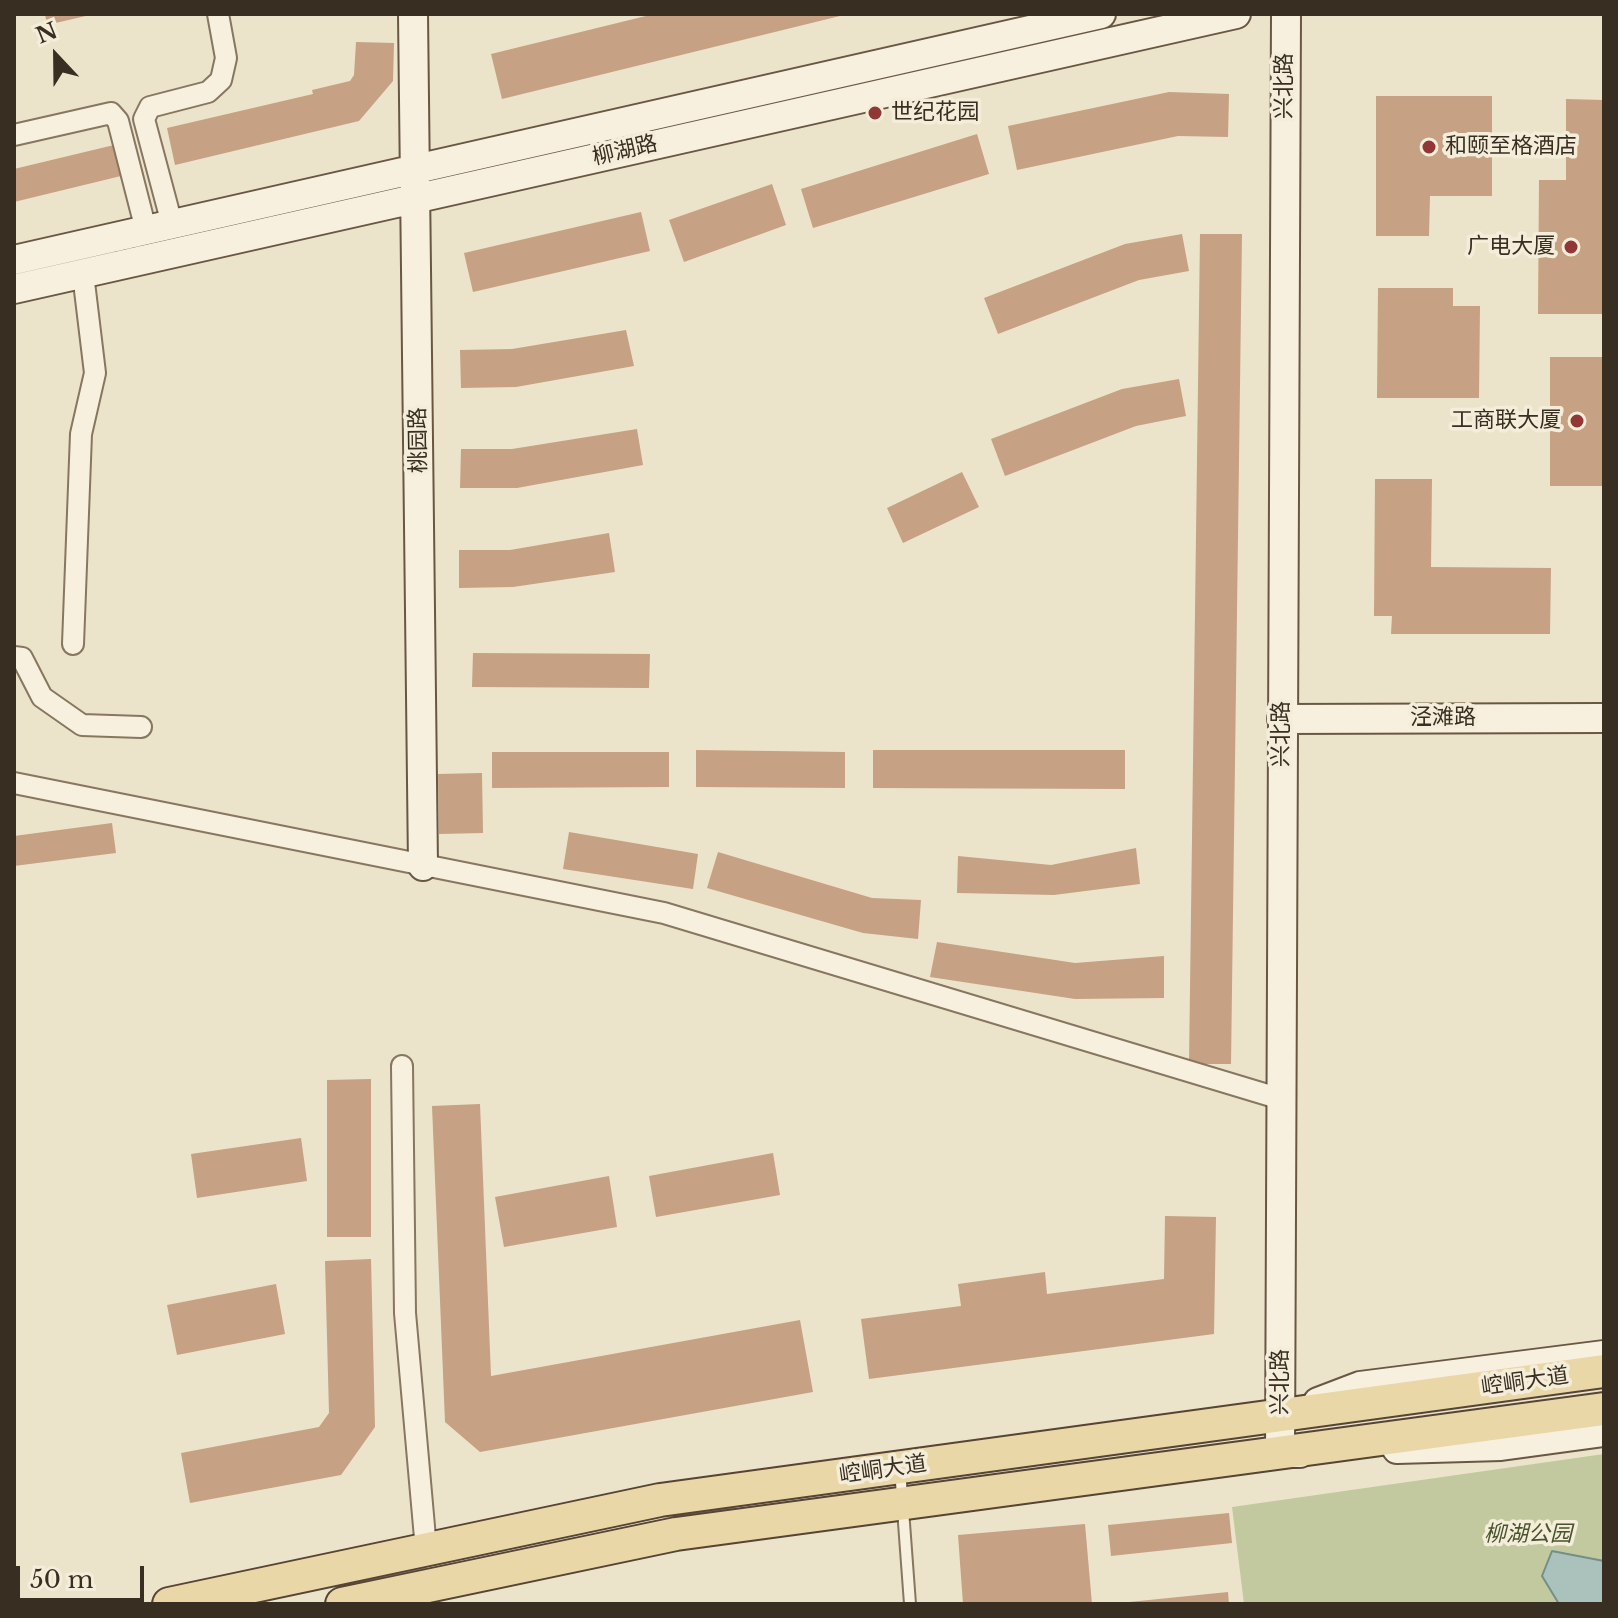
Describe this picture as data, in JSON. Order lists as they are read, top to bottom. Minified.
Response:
{"streets":{"main road":["崆峒大道"],"street":["兴北路","柳湖路","桃园路","泾滩路"]},"crossings":[["兴北路","泾滩路"],["兴北路","崆峒大道"],["柳湖路","桃园路"]],"parks":["柳湖公园"],"places":["世纪花园","和颐至格酒店","广电大厦","工商联大厦"],"scale_bar":"50 m","north":"top"}
